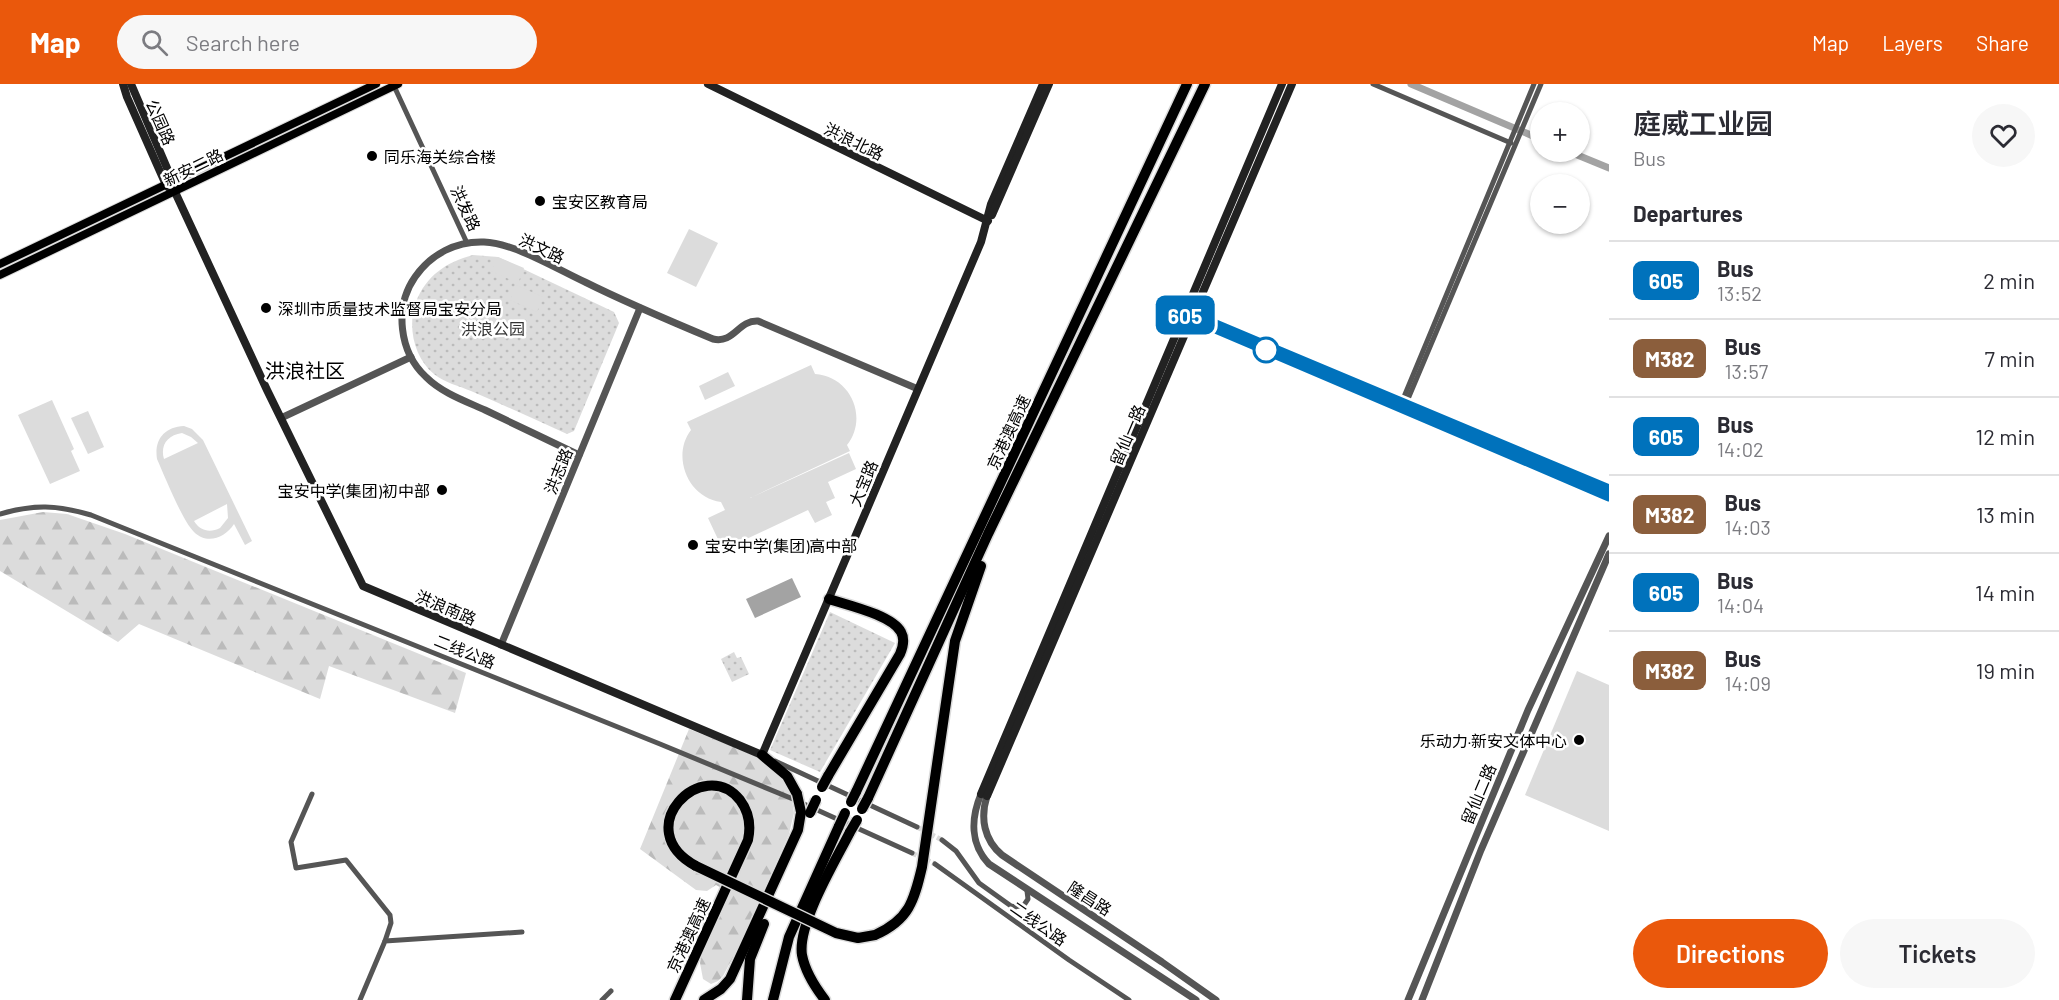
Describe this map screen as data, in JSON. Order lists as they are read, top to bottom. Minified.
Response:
{"streets":{"highway":["京港澳高速"],"main road":["公园路","洪浪北路","新安二路","留仙一路","大宝路","洪浪南路"],"street":["洪发路","洪文路","洪志路","二线公路","留仙二路","隆昌路"]},"crossings":[["公园路","新安二路"],["公园路","洪浪南路"],["洪浪北路","大宝路"],["新安二路","洪发路"],["新安二路","洪浪南路"],["洪发路","洪文路"],["洪文路","洪志路"],["洪文路","大宝路"],["留仙一路","隆昌路"],["洪志路","洪浪南路"],["大宝路","洪浪南路"]],"districts":["洪浪社区"],"parks":["洪浪公园"],"places":["同乐海关综合楼","宝安区教育局","深圳市质量技术监督局宝安分局","宝安中学(集团)初中部","宝安中学(集团)高中部","乐动力·新安文体中心"],"lines":["bus line 605"],"page":{"header":"Map","search":"Search here","nav":["Map","Layers","Share"],"on_map":"605","heading":[["庭威工业园","Bus"],"Departures"],"map_buttons":["+","−"],"list":[{"mark":"605","name":"Bus","note":"13:52","value":"2 min"},{"mark":"M382","name":"Bus","note":"13:57","value":"7 min"},{"mark":"605","name":"Bus","note":"14:02","value":"12 min"},{"mark":"M382","name":"Bus","note":"14:03","value":"13 min"},{"mark":"605","name":"Bus","note":"14:04","value":"14 min"},{"mark":"M382","name":"Bus","note":"14:09","value":"19 min"}],"buttons":["Directions","Tickets"]}}
